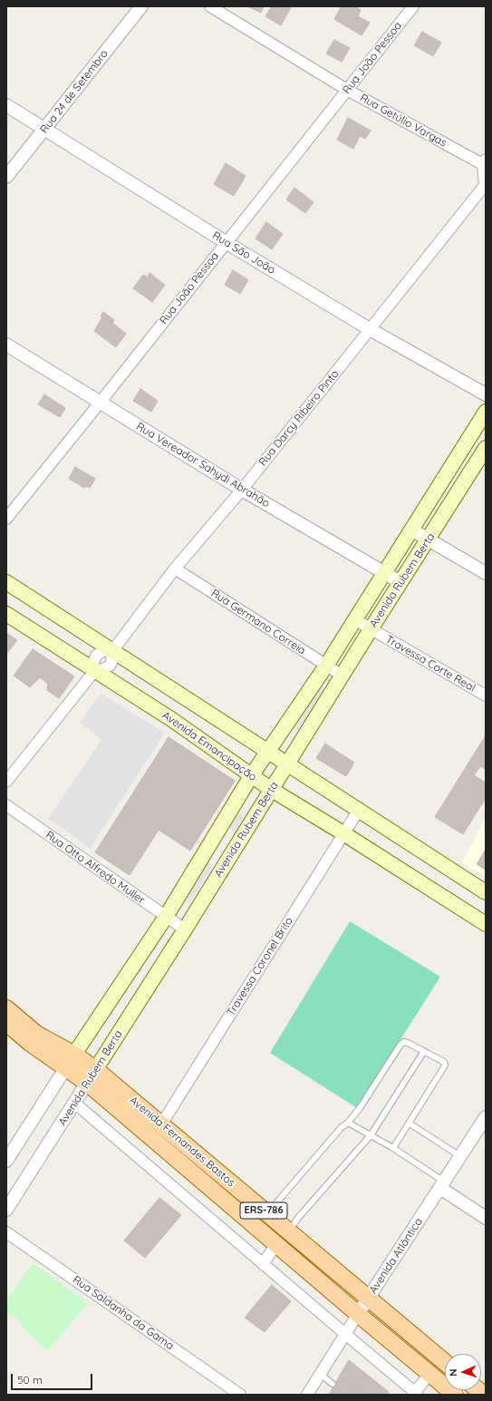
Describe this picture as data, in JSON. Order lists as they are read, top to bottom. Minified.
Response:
{"streets":{"main road":["Avenida Rubem Berta","Avenida Emancipação","Avenida Fernandes Bastos","ERS-786"],"street":["Rua João Pessoa","Rua 24 de Setembro","Rua Getúlio Vargas","Rua São João","Rua Darcy Ribeiro Pinto","Rua Vereador Sahydi Abrahão","Rua Germano Correia","Travessa Corte Real","Rua Otto Alfredo Muller","Travessa Coronel Brito","Avenida Atlântica","Rua Saldanha da Gama"]},"crossings":[["Rua João Pessoa","Rua Getúlio Vargas"],["Rua João Pessoa","Rua São João"],["Rua João Pessoa","Rua Vereador Sahydi Abrahão"],["Rua 24 de Setembro","Rua São João"],["Rua Getúlio Vargas","Rua Darcy Ribeiro Pinto"],["Rua São João","Rua Darcy Ribeiro Pinto"],["Rua Darcy Ribeiro Pinto","Rua Vereador Sahydi Abrahão"],["Rua Darcy Ribeiro Pinto","Rua Germano Correia"],["Rua Darcy Ribeiro Pinto","Avenida Emancipação"],["Rua Vereador Sahydi Abrahão","Avenida Rubem Berta"],["Avenida Rubem Berta","Rua Germano Correia"],["Avenida Rubem Berta","Travessa Corte Real"],["Avenida Rubem Berta","Avenida Emancipação"],["Avenida Rubem Berta","Rua Otto Alfredo Muller"],["Avenida Rubem Berta","Avenida Fernandes Bastos"],["Avenida Emancipação","Travessa Coronel Brito"],["Travessa Coronel Brito","Avenida Fernandes Bastos"],["Avenida Fernandes Bastos","Avenida Atlântica"]],"scale_bar":"50 m","north":"left"}
